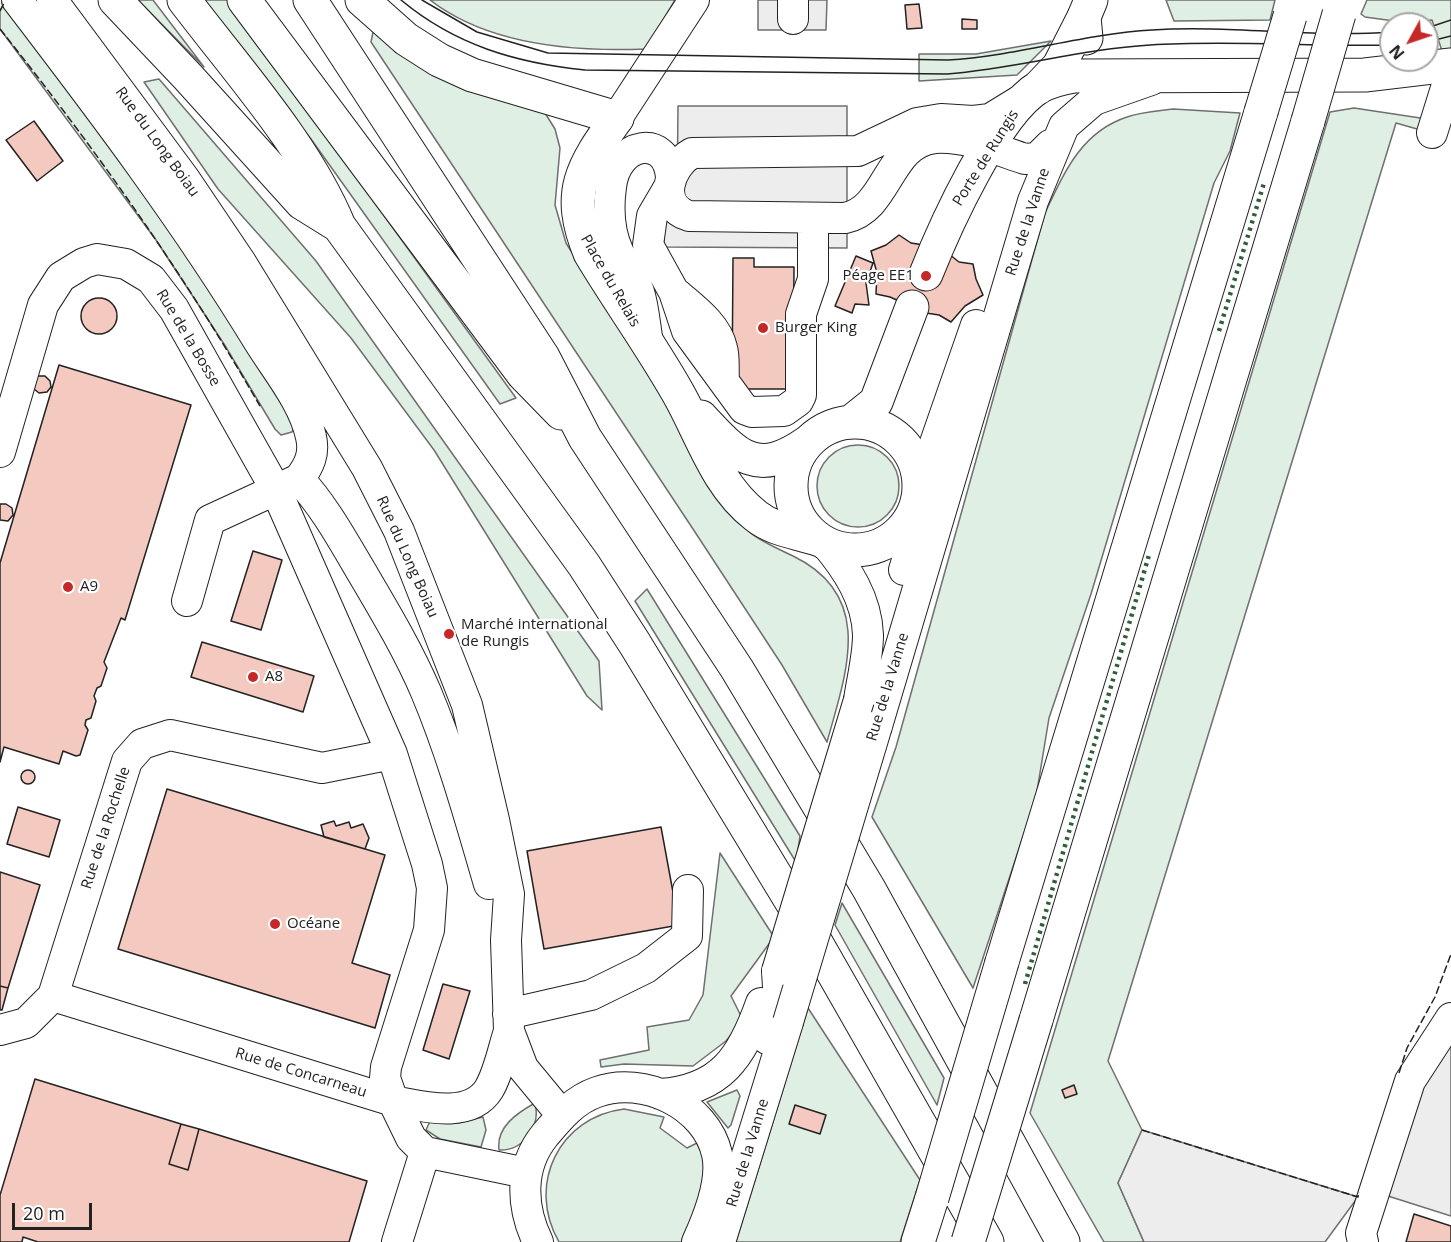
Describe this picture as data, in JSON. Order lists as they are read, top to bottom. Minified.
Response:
{"streets":{"main road":["Porte de Rungis","Place du Relais"],"street":["Rue du Long Boiau","Rue de la Vanne","Rue de la Bosse","Rue de la Rochelle","Rue de Concarneau"]},"crossings":[["Rue du Long Boiau","Rue de Concarneau"],["Rue de la Vanne","Place du Relais"],["Rue de la Rochelle","Rue de Concarneau"]],"places":["Péage EE1","Burger King","A9","Marché international de Rungis","A8","Océane"],"scale_bar":"20 m","north":"bottom left"}
